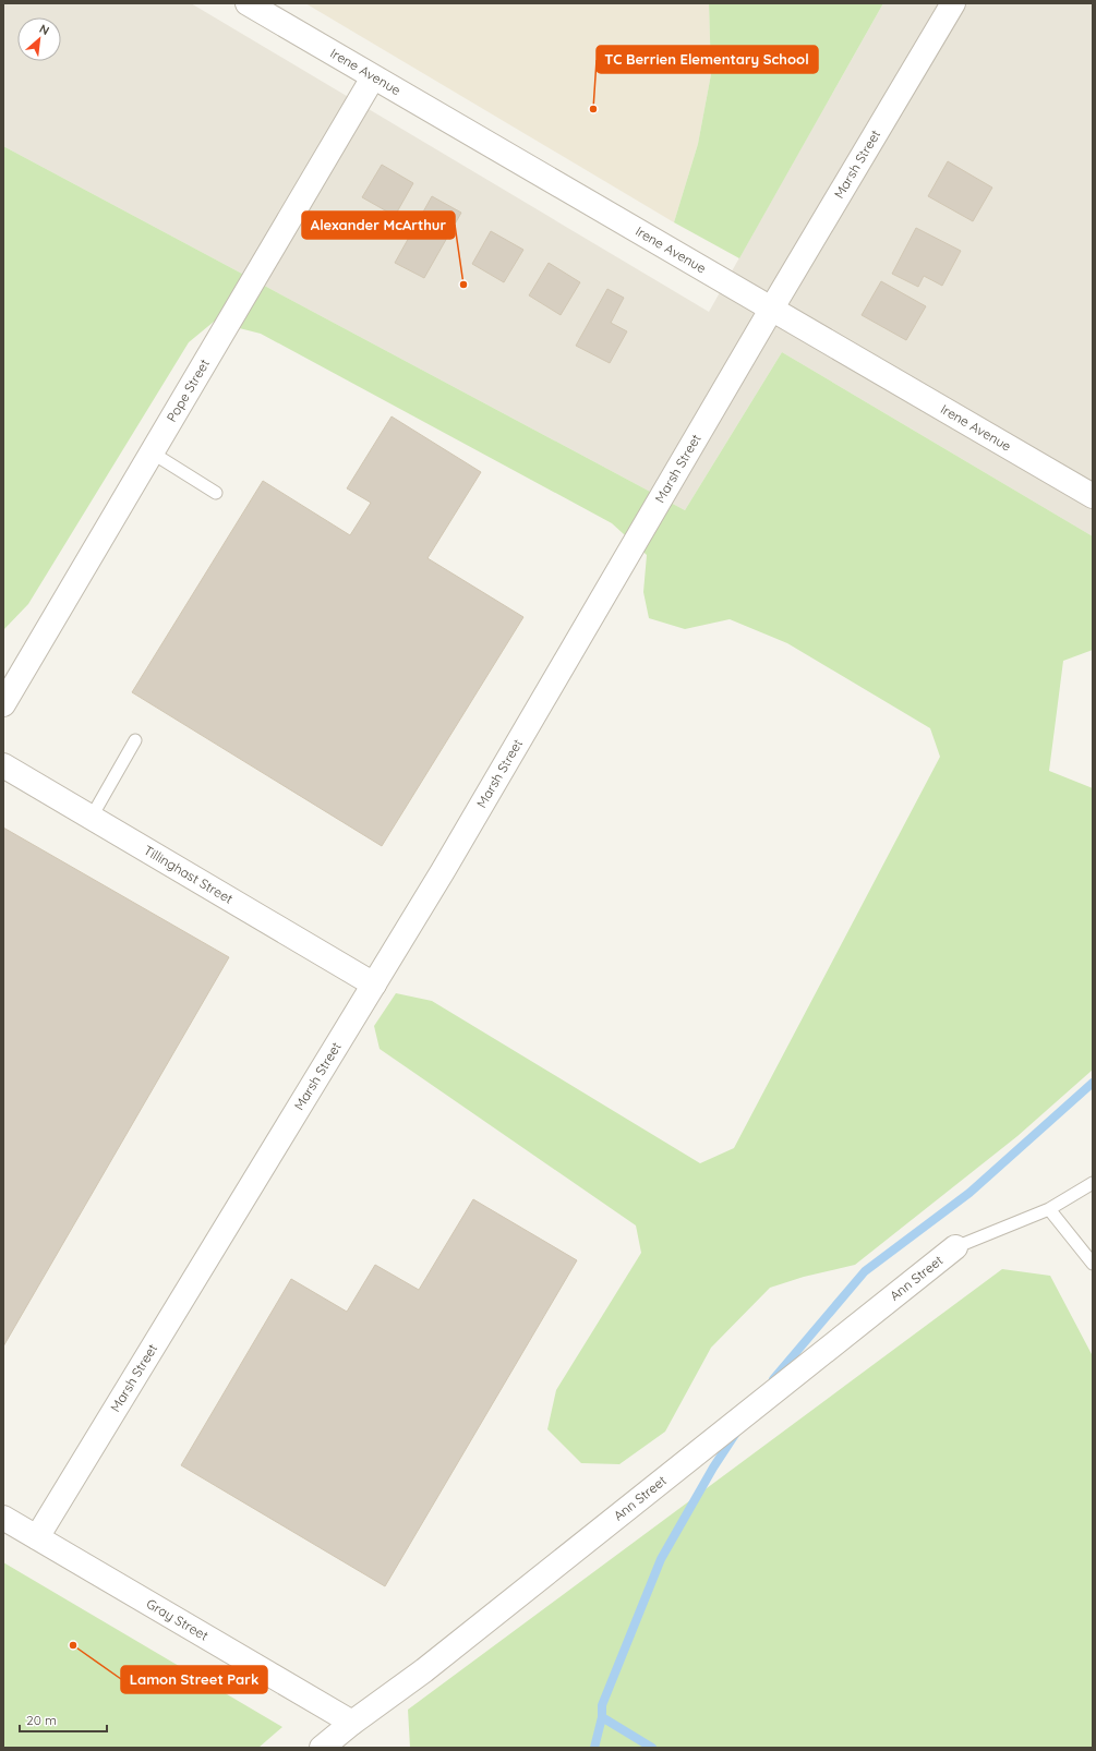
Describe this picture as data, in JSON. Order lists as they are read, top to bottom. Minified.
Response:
{"streets":{"street":["Irene Avenue","Marsh Street","Pope Street","Tillinghast Street","Ann Street","Gray Street"]},"crossings":[["Irene Avenue","Marsh Street"],["Irene Avenue","Pope Street"],["Marsh Street","Tillinghast Street"],["Marsh Street","Gray Street"],["Ann Street","Gray Street"]],"places":["TC Berrien Elementary School","Alexander McArthur","Lamon Street Park"],"scale_bar":"20 m","north":"top right"}
